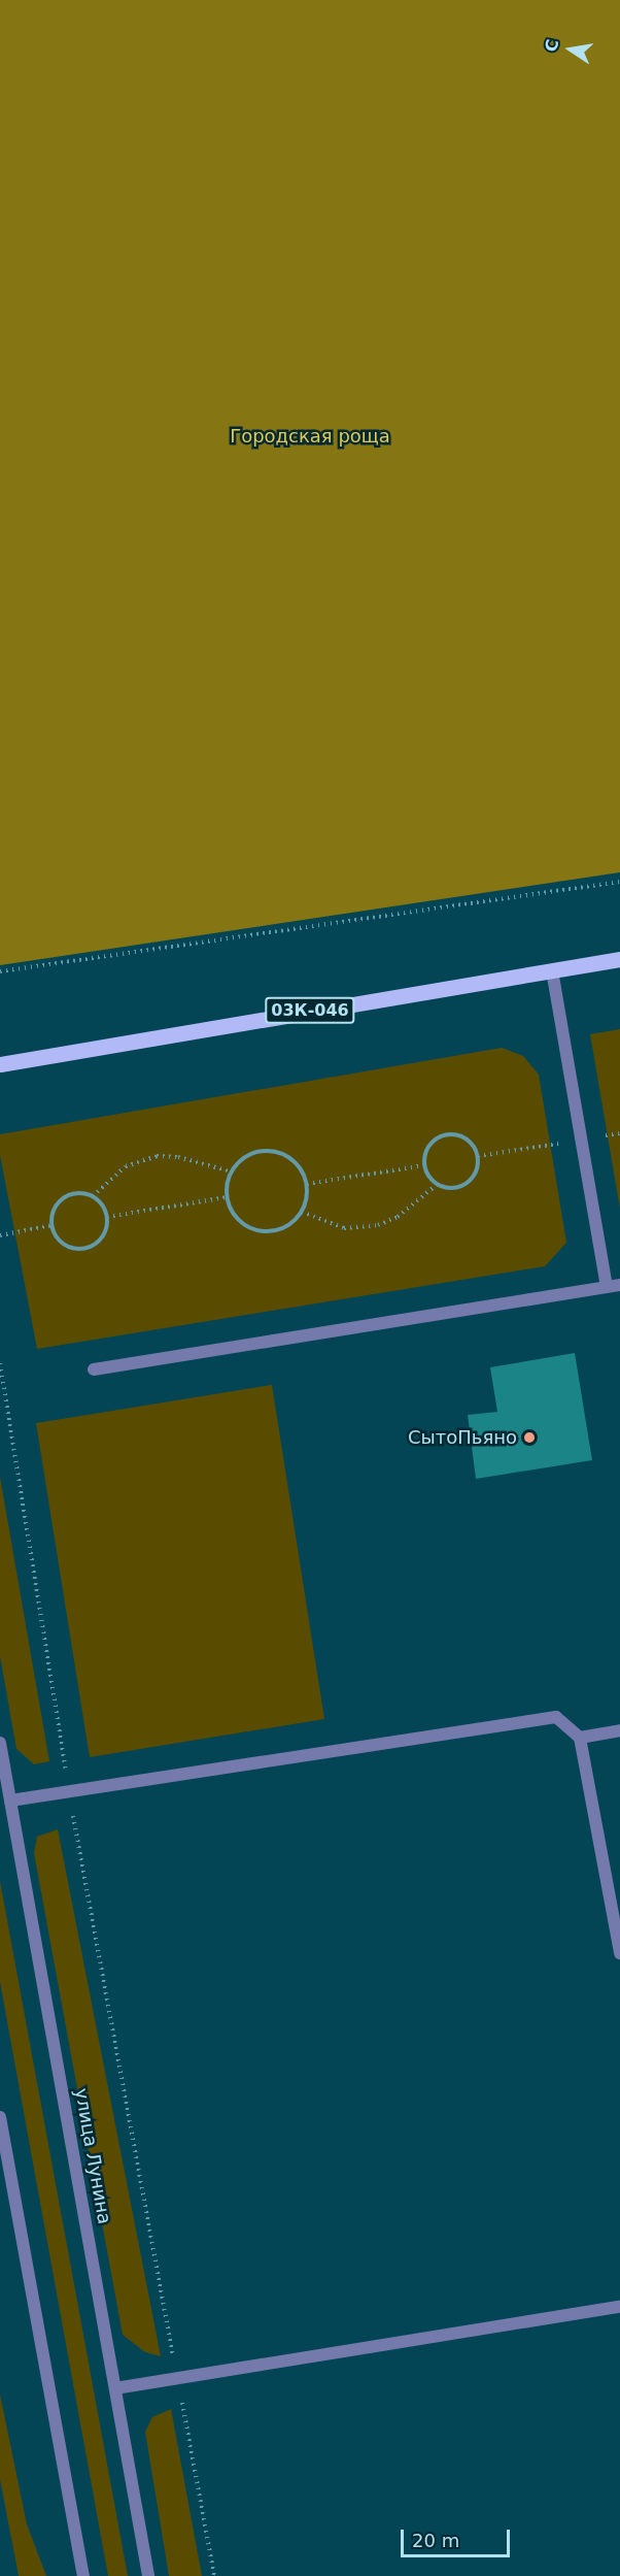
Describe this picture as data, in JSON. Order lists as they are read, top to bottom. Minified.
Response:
{"streets":{"main road":["03К-046"],"street":["улица Лунина"]},"parks":["Городская роща"],"places":["СытоПьяно"],"scale_bar":"20 m","north":"left"}
